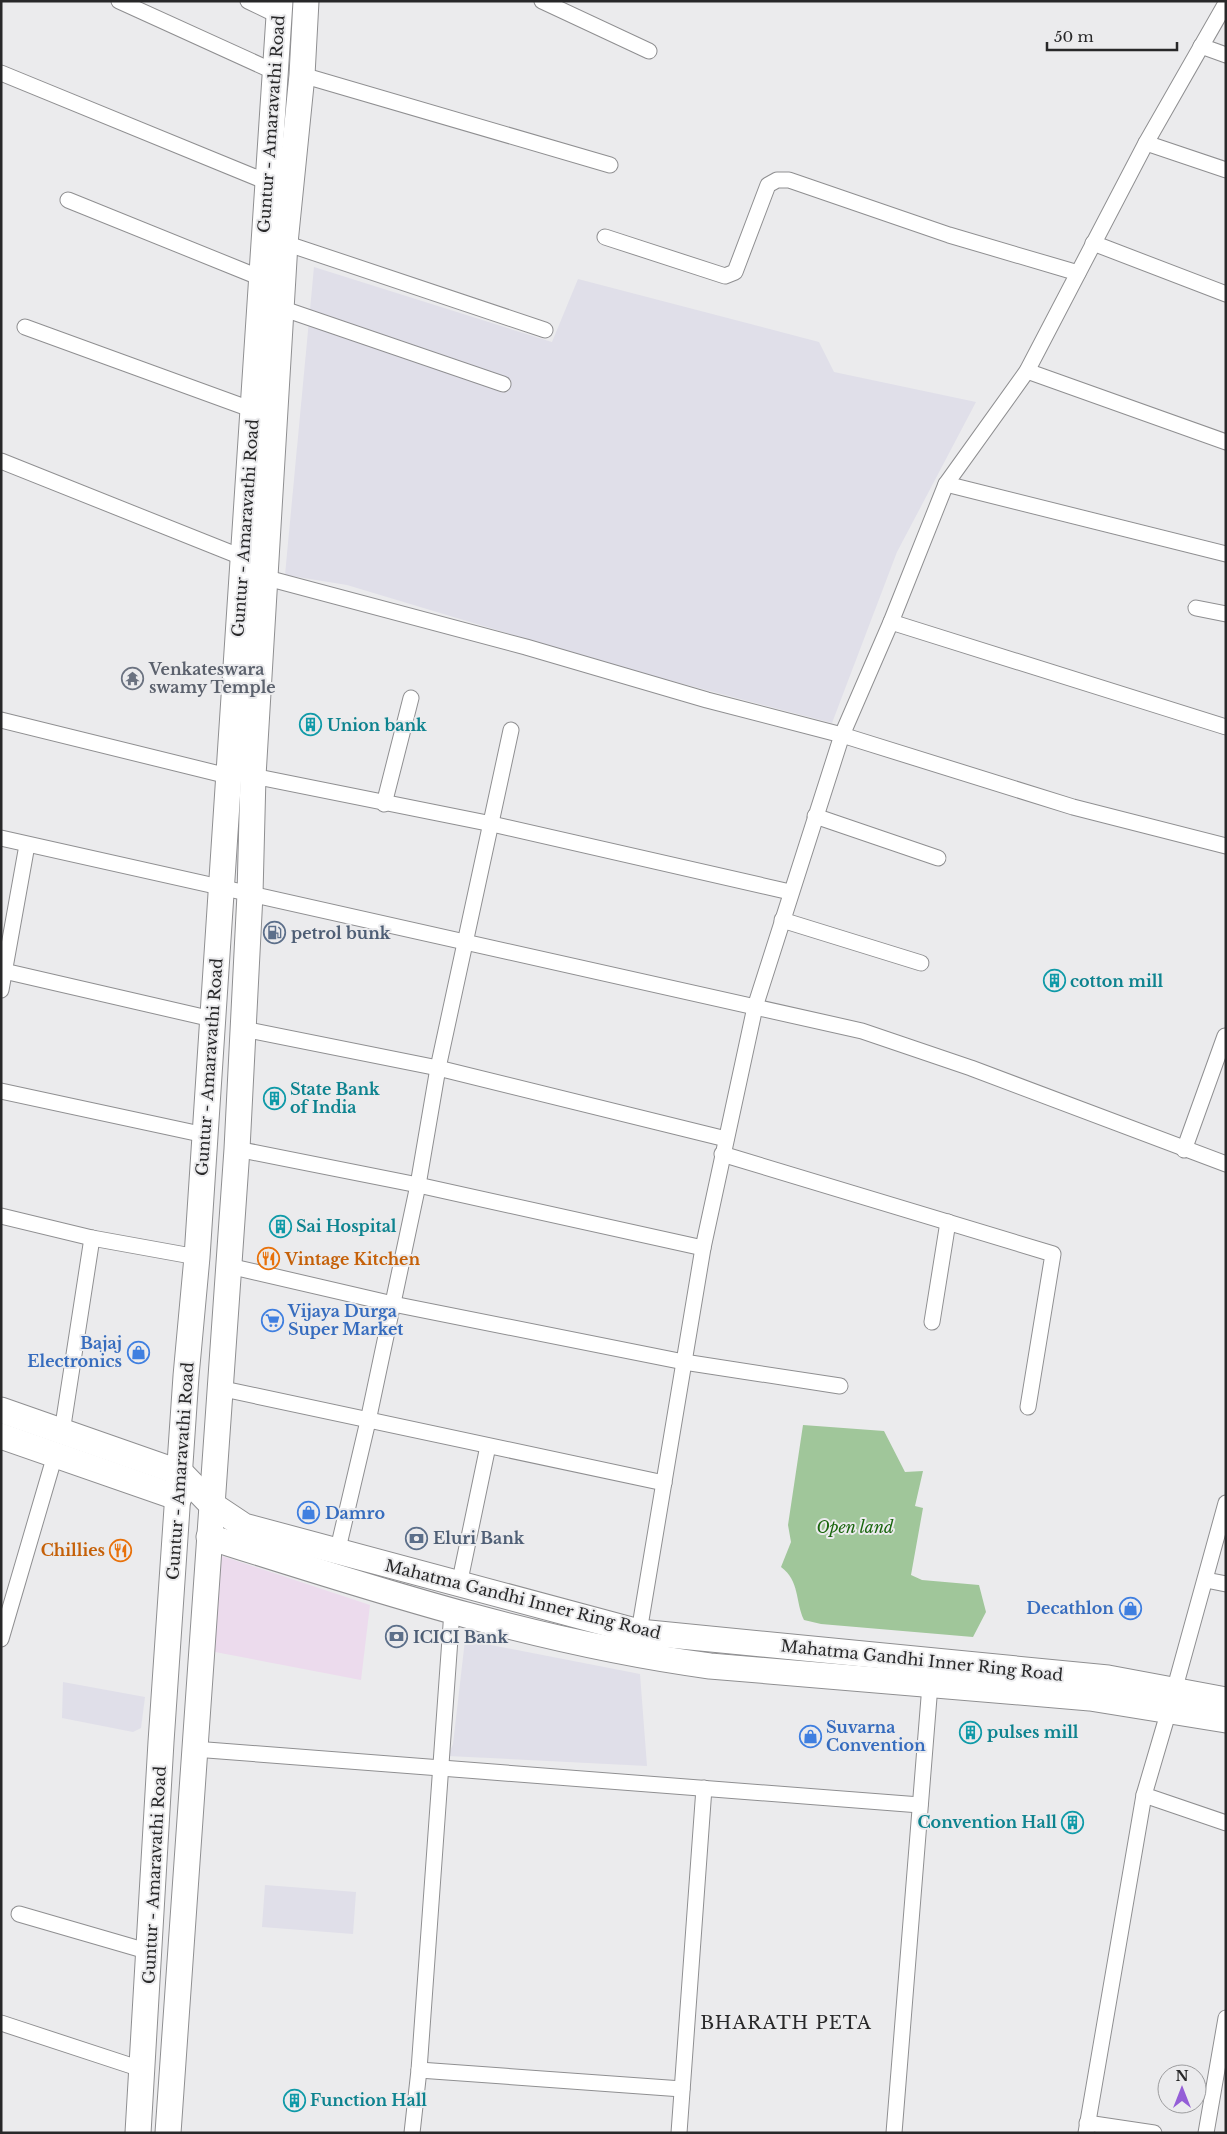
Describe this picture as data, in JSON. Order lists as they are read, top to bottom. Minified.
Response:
{"streets":{"main road":["Guntur - Amaravathi Road","Mahatma Gandhi Inner Ring Road"]},"crossings":[["Guntur - Amaravathi Road","Mahatma Gandhi Inner Ring Road"]],"districts":["BHARATH PETA"],"parks":["Open land"],"places":{"temple":["Venkateswara swamy Temple"],"building":["Union bank","cotton mill","State Bank of India","Sai Hospital","pulses mill","Convention Hall","Function Hall"],"fuel station":["petrol bunk"],"restaurant":["Vintage Kitchen","Chillies"],"supermarket":["Vijaya Durga Super Market"],"shop":["Bajaj Electronics","Damro","Decathlon","Suvarna Convention"],"bank":["Eluri Bank","ICICI Bank"]},"scale_bar":"50 m","north":"top"}
